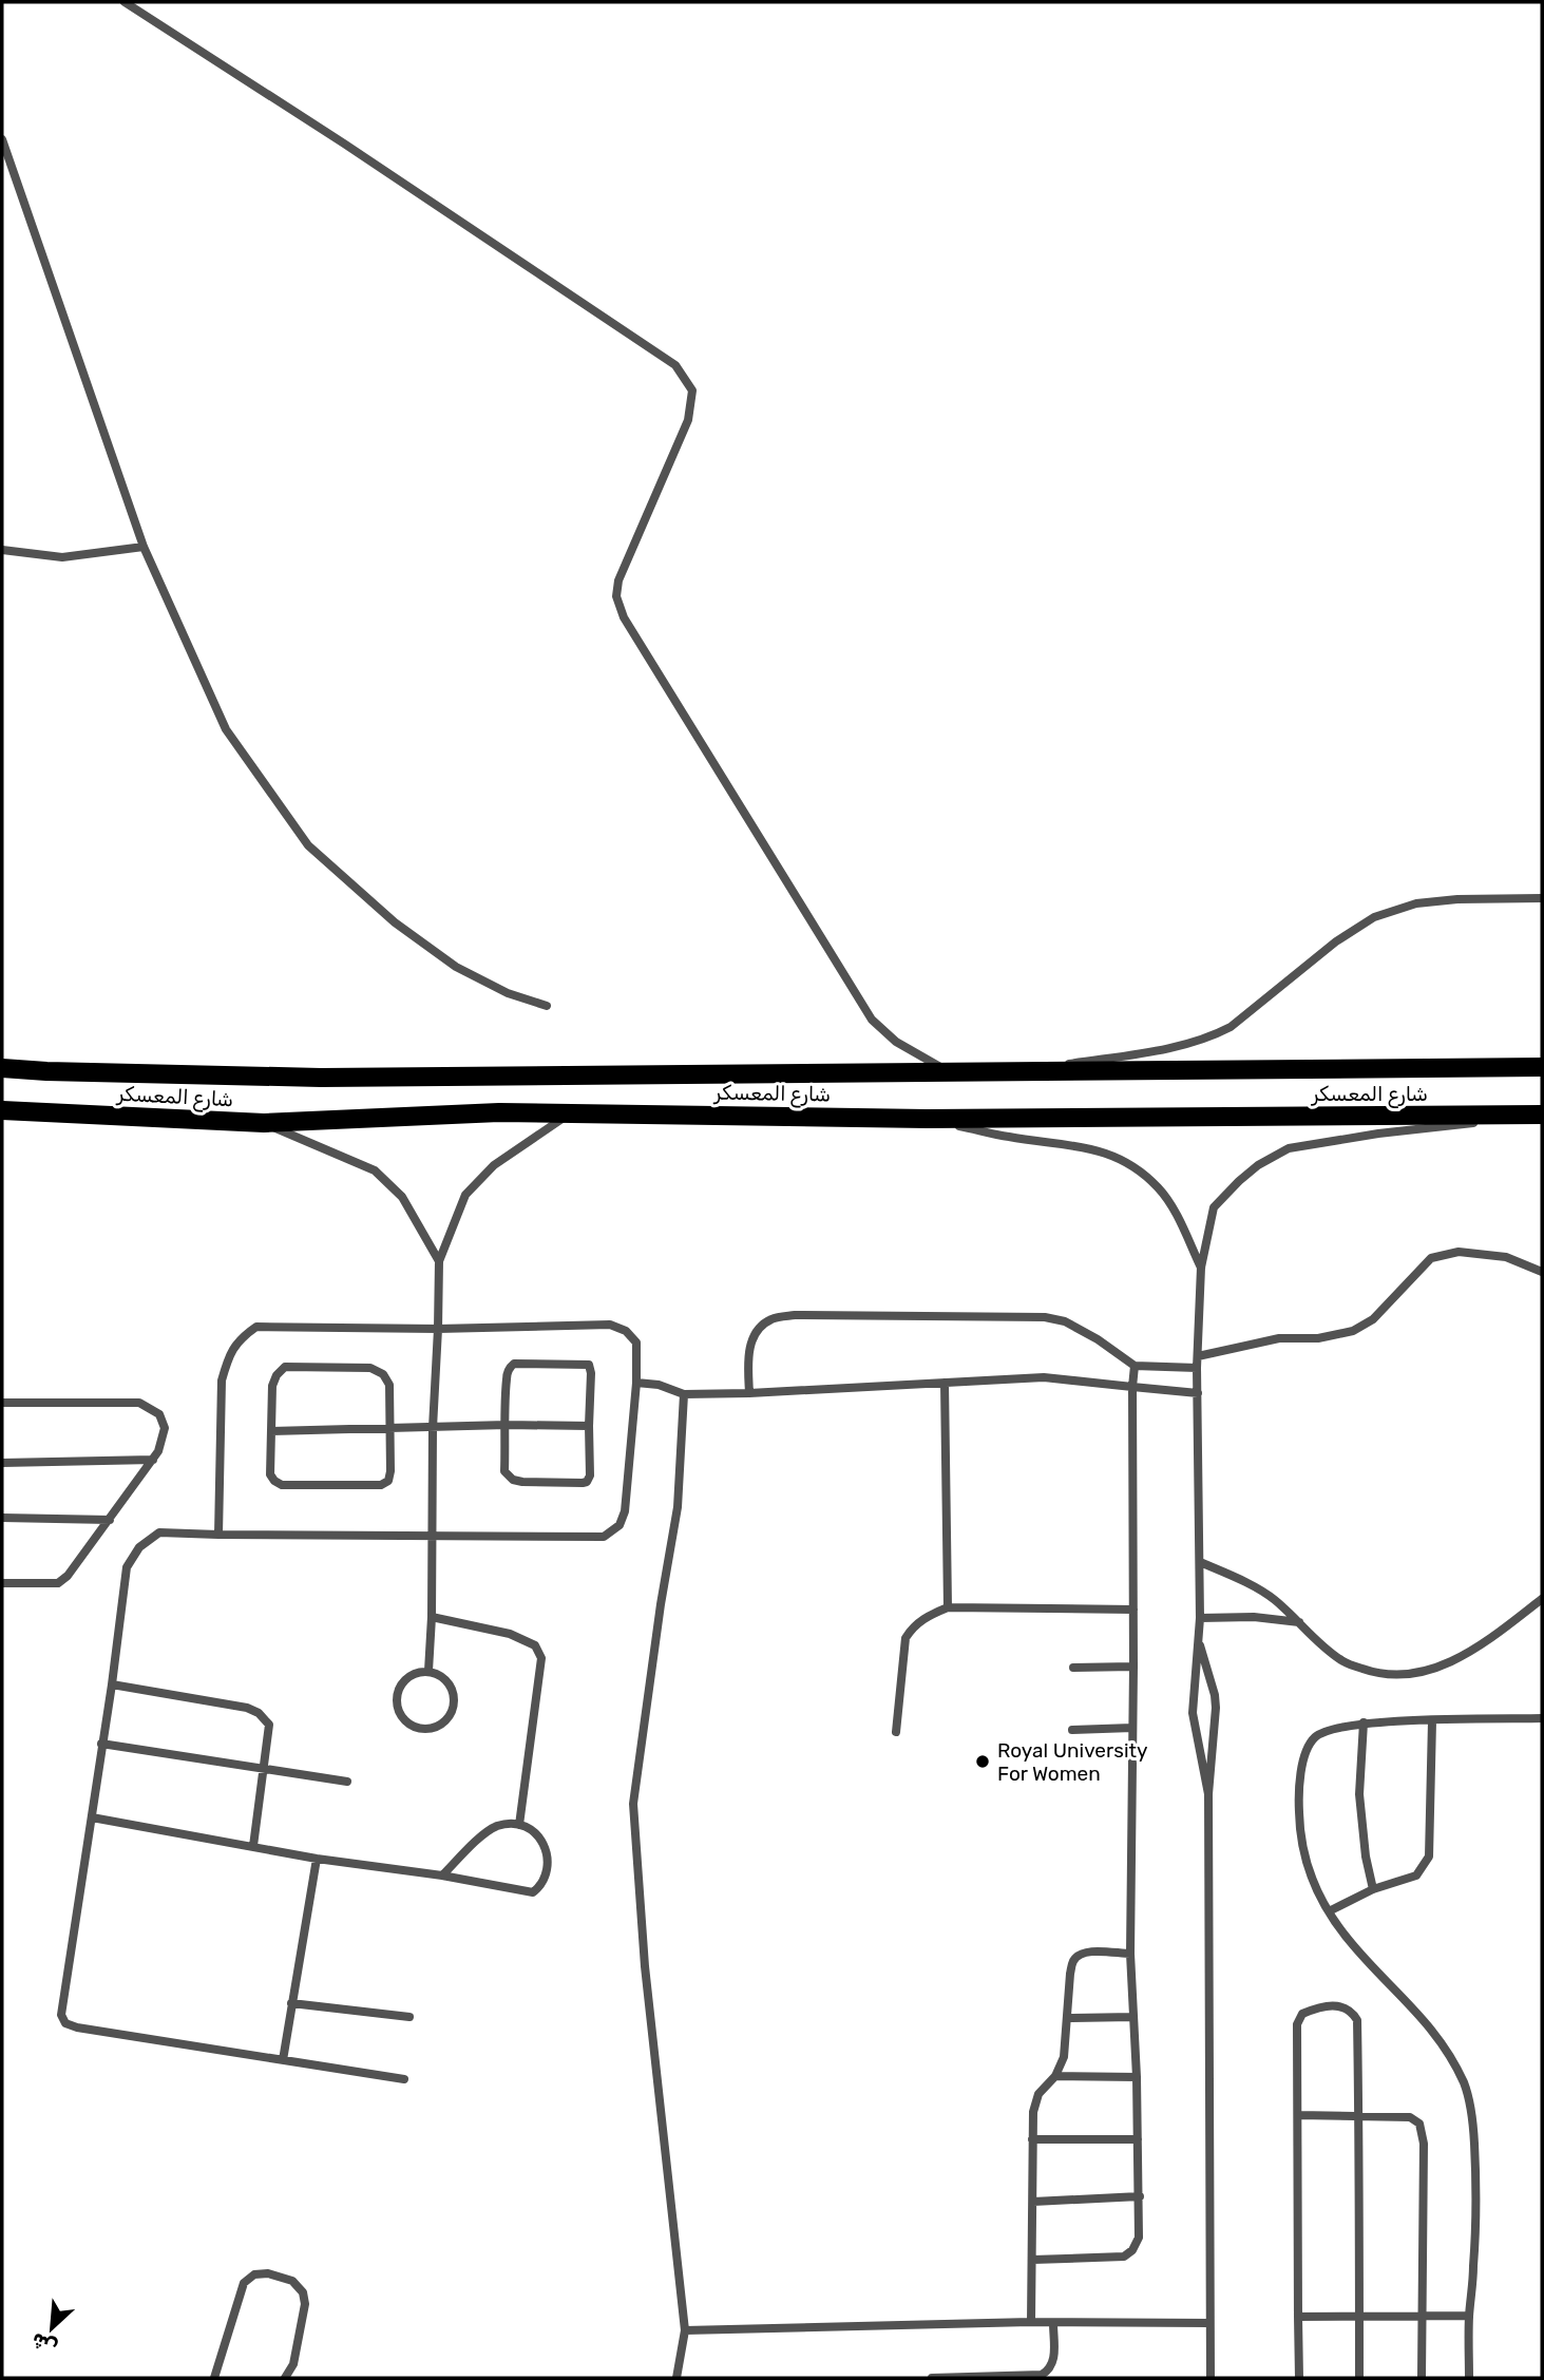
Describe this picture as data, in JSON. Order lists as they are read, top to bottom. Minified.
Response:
{"streets":{"main road":["شارع المعسكر"]},"places":["Royal University For Women"],"north":"bottom left"}
